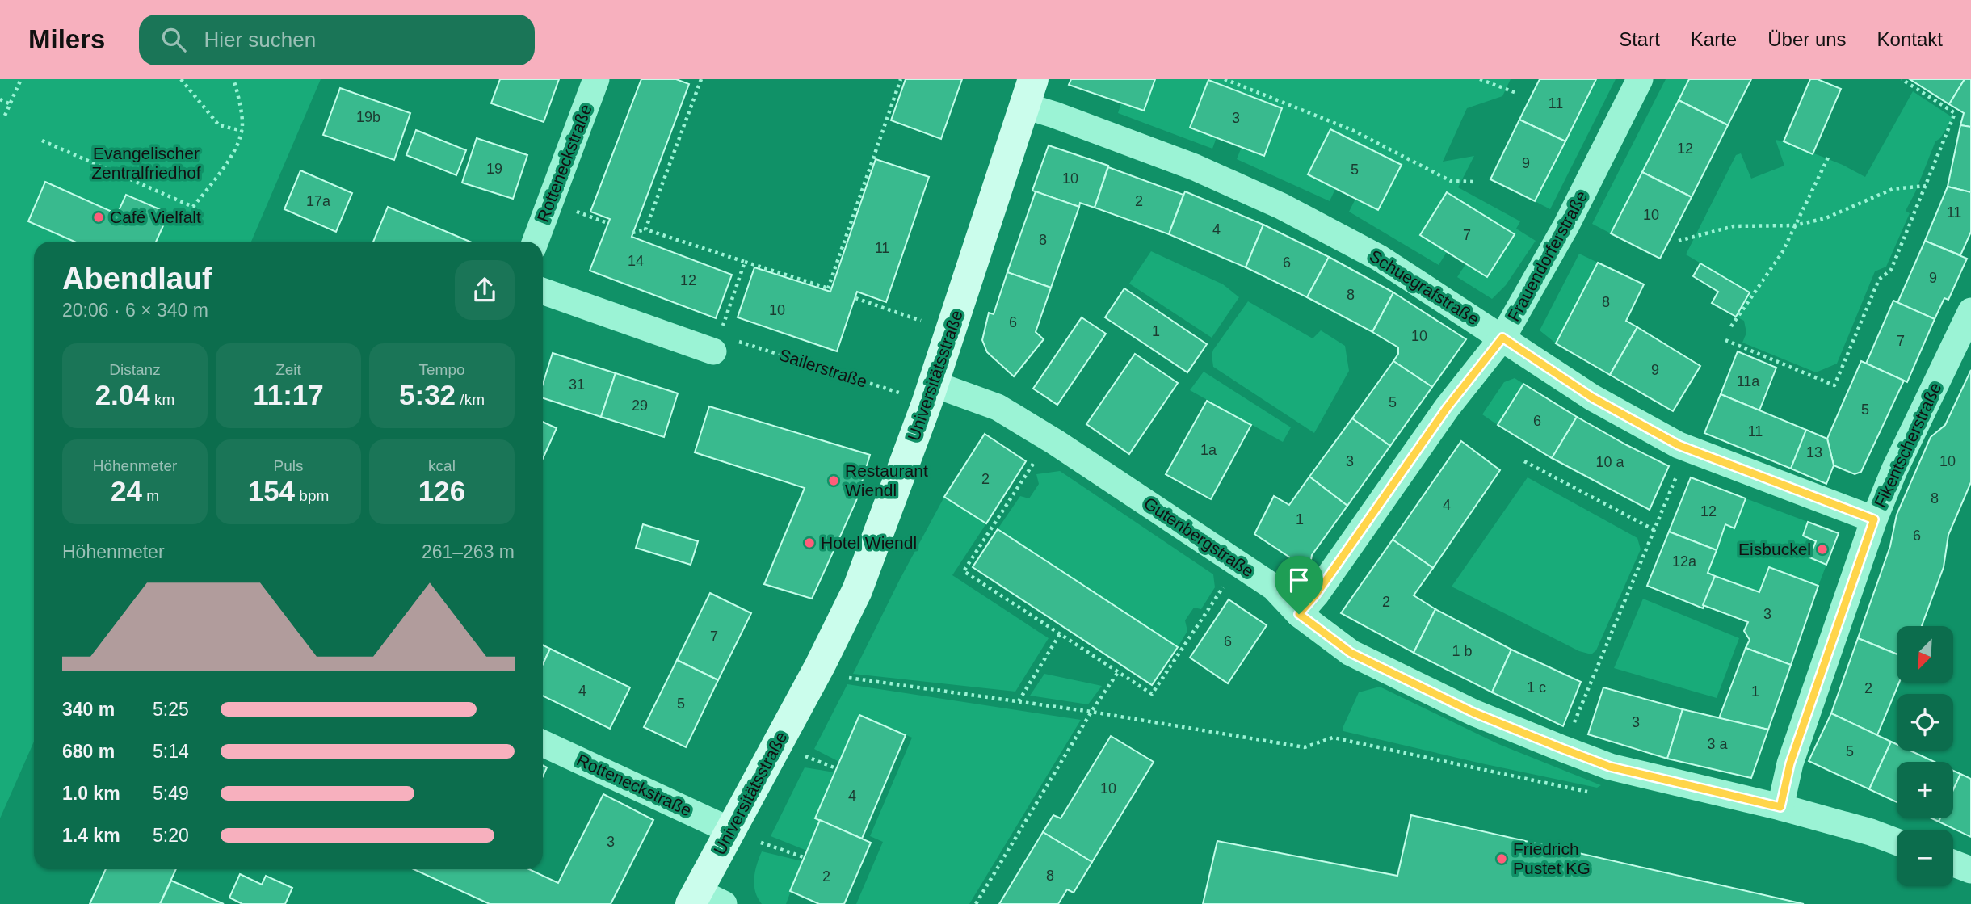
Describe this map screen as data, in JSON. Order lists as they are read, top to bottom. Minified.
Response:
{"streets":{"street":["Rotteneckstraße","Frauendorferstraße","Schuegrafstraße","Universitätsstraße","Fikentscherstraße","Gutenbergstraße"],"path":["Sailerstraße"]},"crossings":[["Rotteneckstraße","Universitätsstraße"],["Frauendorferstraße","Schuegrafstraße"],["Frauendorferstraße","Gutenbergstraße"],["Schuegrafstraße","Universitätsstraße"],["Schuegrafstraße","Fikentscherstraße"],["Sailerstraße","Universitätsstraße"],["Sailerstraße","Gutenbergstraße"],["Universitätsstraße","Gutenbergstraße"],["Fikentscherstraße","Gutenbergstraße"]],"parks":["Evangelischer Zentralfriedhof"],"places":["Café Vielfalt","Restaurant Wiendl","Hotel Wiendl","Eisbuckel","Friedrich Pustet KG"],"house_numbers":["11","19b","3","12","9","19","5","10","17a","2","11","10","4","7","8","11","14","6","9","12","8","8","10","6","1","10","7","9","11a","31","5","29","5","6","11","1a","13","3","10","10 a","2","8","4","12","1","6","12a","2","3","7","6","1 b","1 c","2","4","1","5","3","3 a","5","10","4","3","8","2"],"north":"bottom left","page":{"header":"Milers","search":"Hier suchen","nav":["Start","Karte","Über uns","Kontakt"],"heading":["Abendlauf","20:06 · 6 × 340 m"],"stats":[["Distanz","2.04 km"],["Zeit","11:17"],["Tempo","5:32 /km"],["Höhenmeter","24 m"],["Puls","154 bpm"],["kcal","126"]],"chart":["Höhenmeter","261–263 m"],"map_buttons":["+","−"],"list":[{"name":"340 m","note":"5:25"},{"name":"680 m","note":"5:14"},{"name":"1.0 km","note":"5:49"},{"name":"1.4 km","note":"5:20"}]}}
